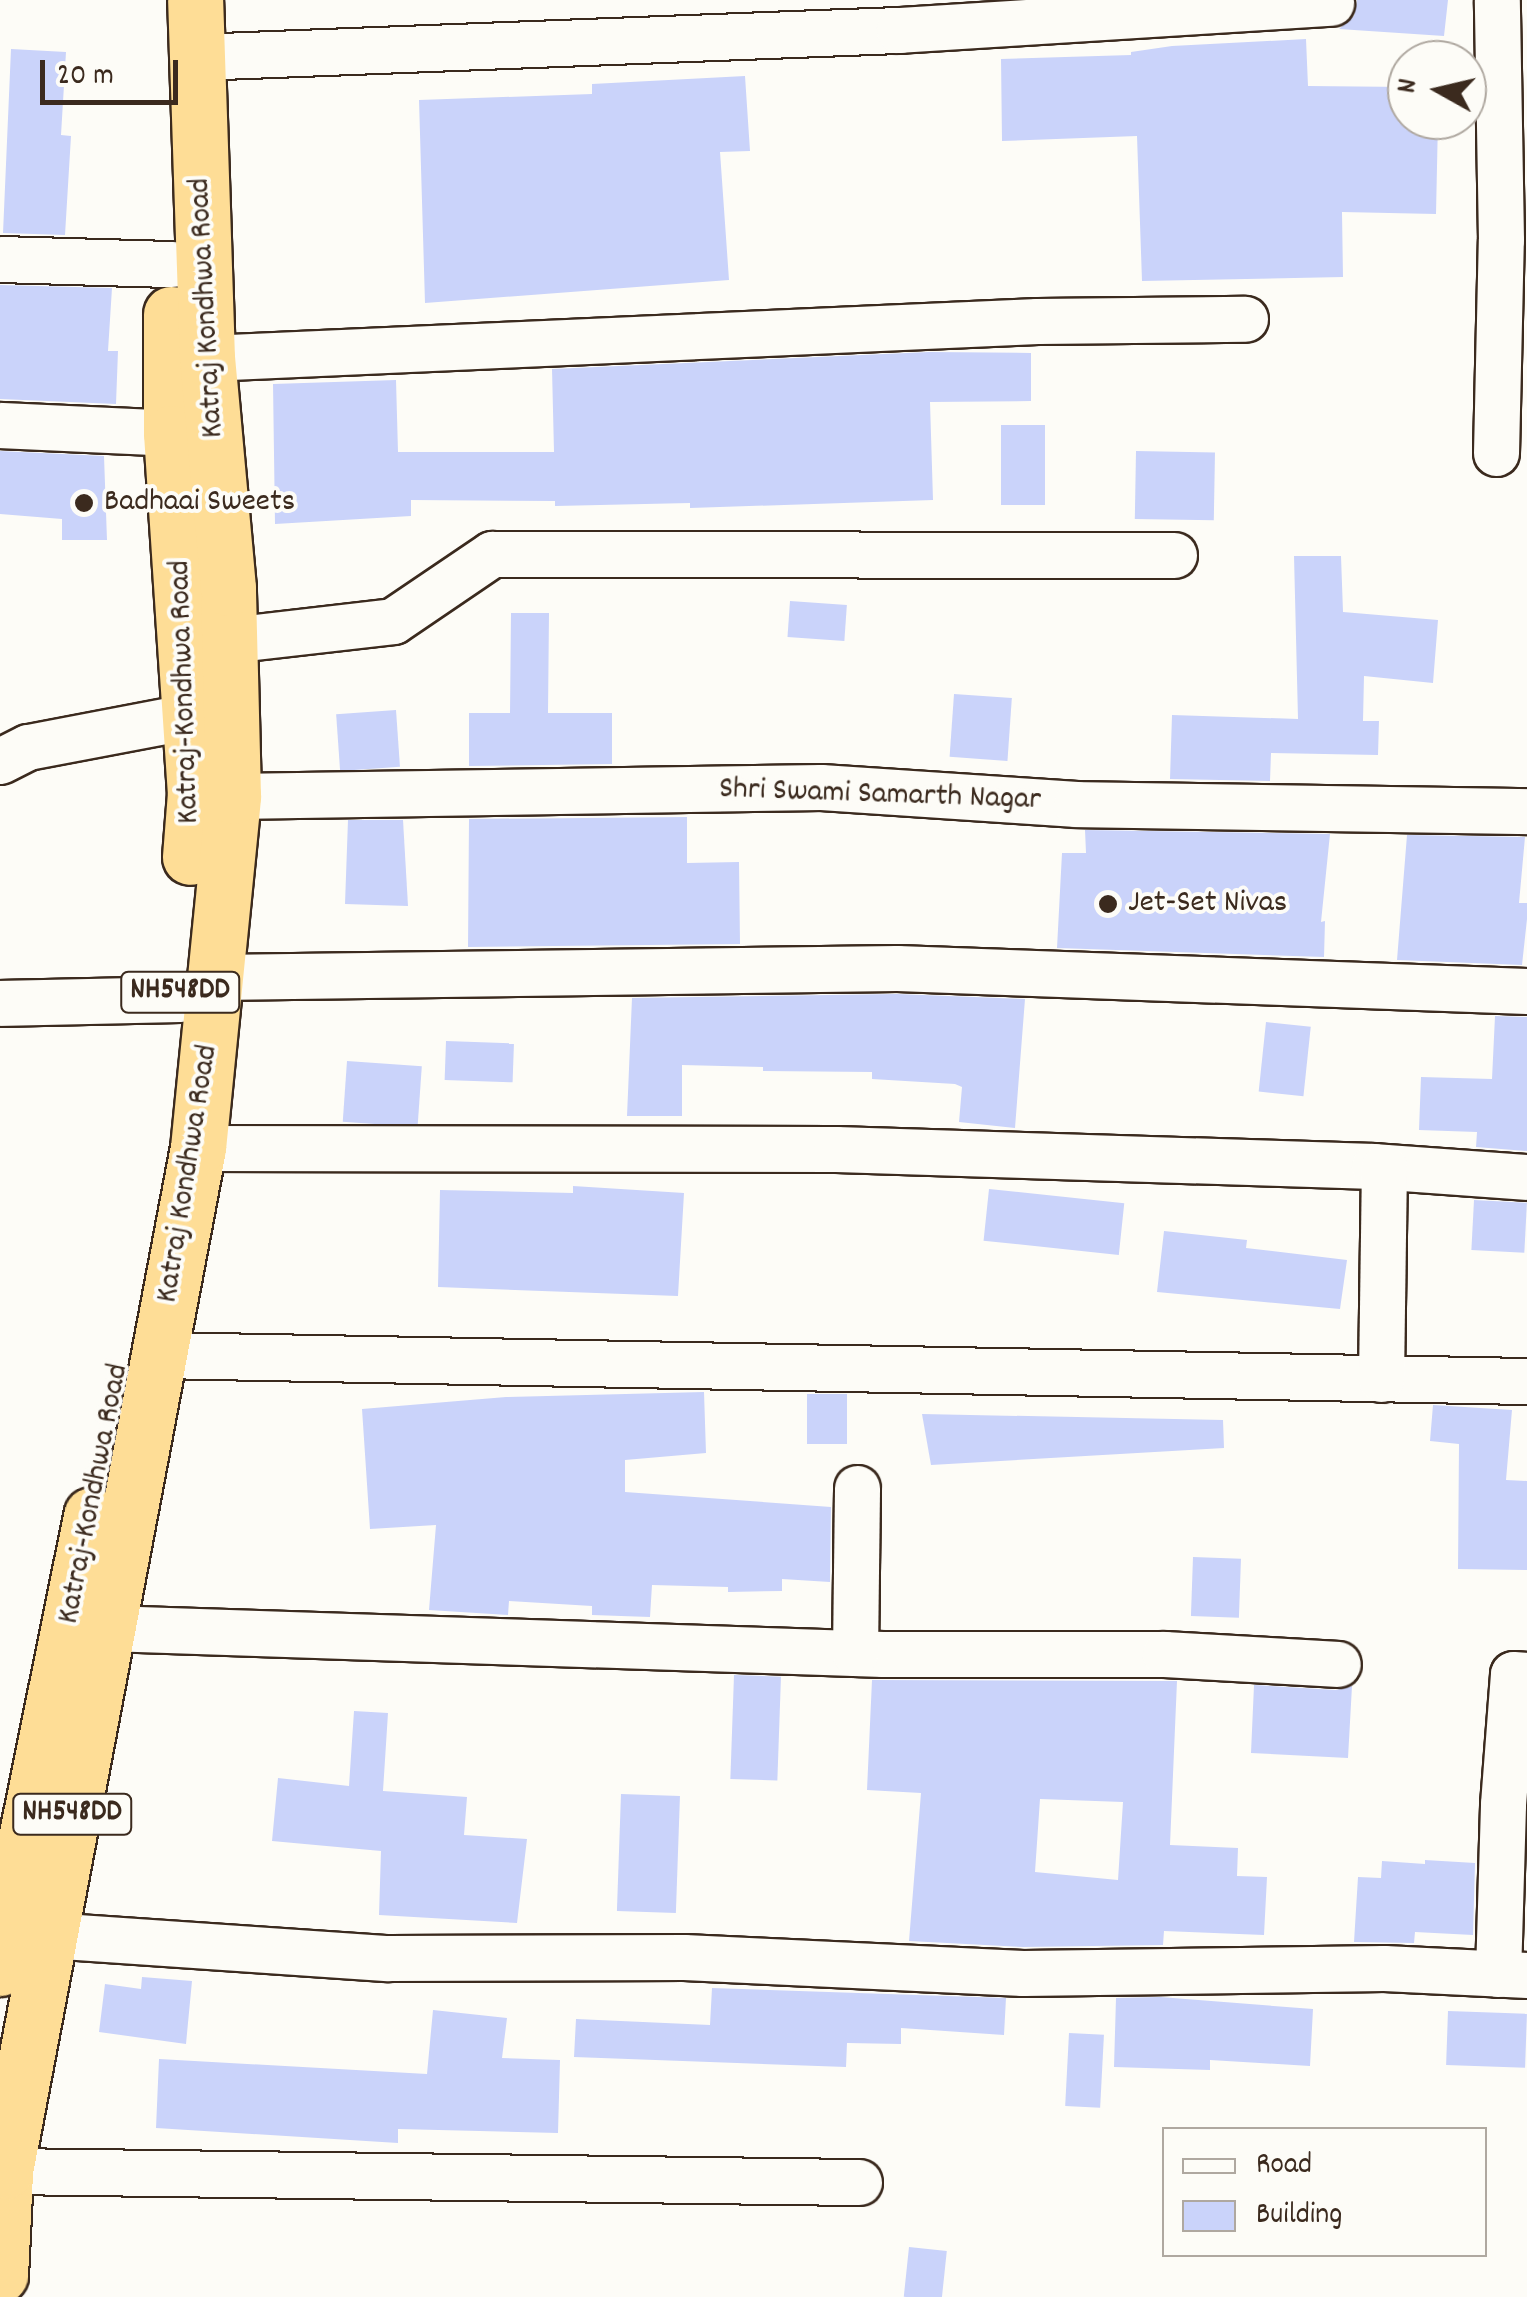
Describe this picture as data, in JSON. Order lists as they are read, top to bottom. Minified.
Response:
{"streets":{"highway":["Katraj Kondhwa Road","Katraj-Kondhwa Road","NH548DD"],"street":["Shri Swami Samarth Nagar"]},"crossings":[["Katraj Kondhwa Road","Katraj-Kondhwa Road"],["Katraj Kondhwa Road","Shri Swami Samarth Nagar"]],"places":["Badhaai Sweets","Jet-Set Nivas"],"legend":["Road","Building"],"scale_bar":"20 m","north":"left"}
